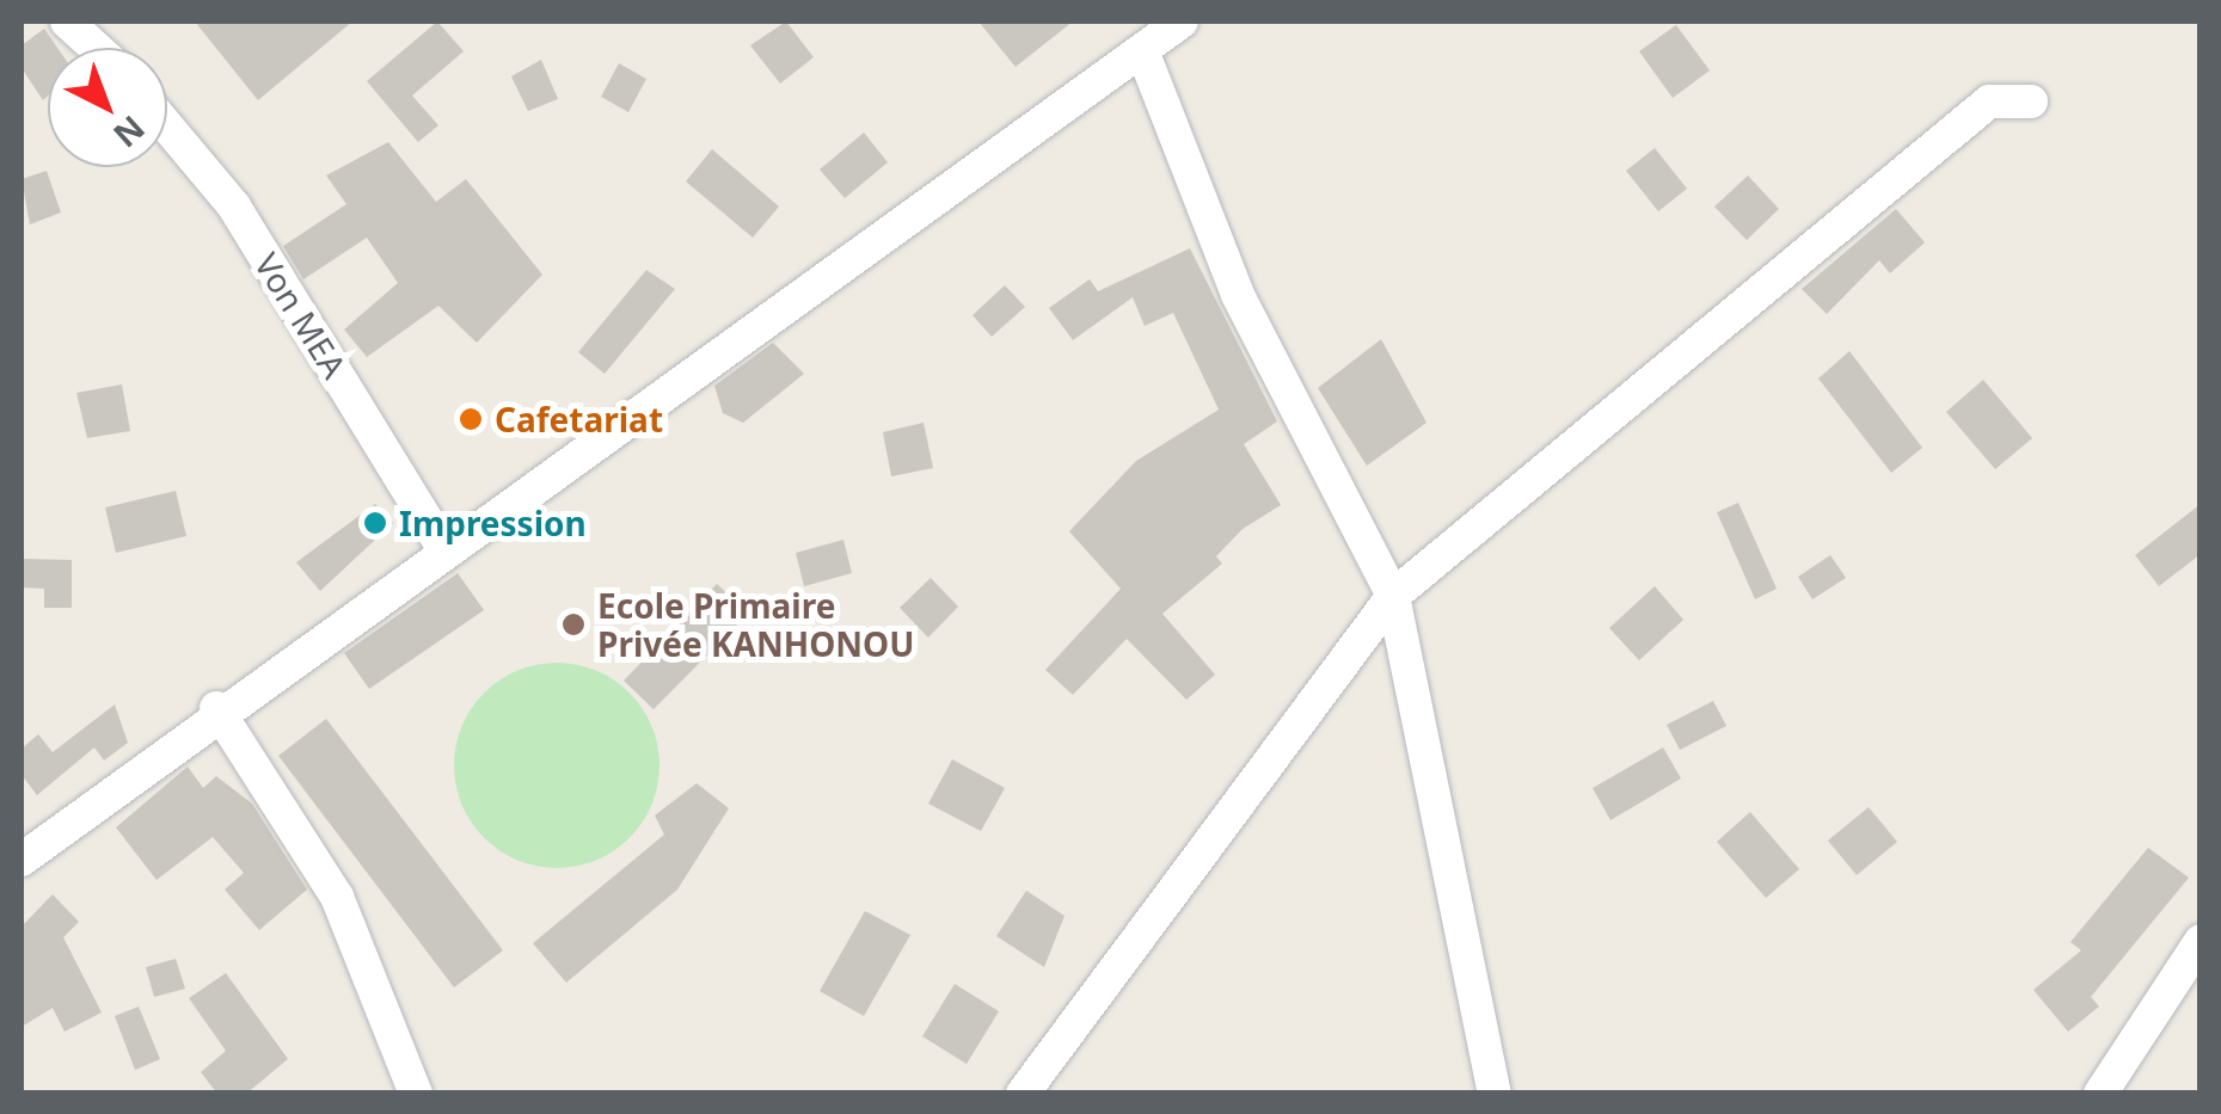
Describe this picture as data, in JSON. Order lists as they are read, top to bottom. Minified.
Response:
{"streets":{"street":["Von MEA"]},"places":["Cafetariat","Impression","Ecole Primaire Privée KANHONOU"],"north":"bottom right"}
